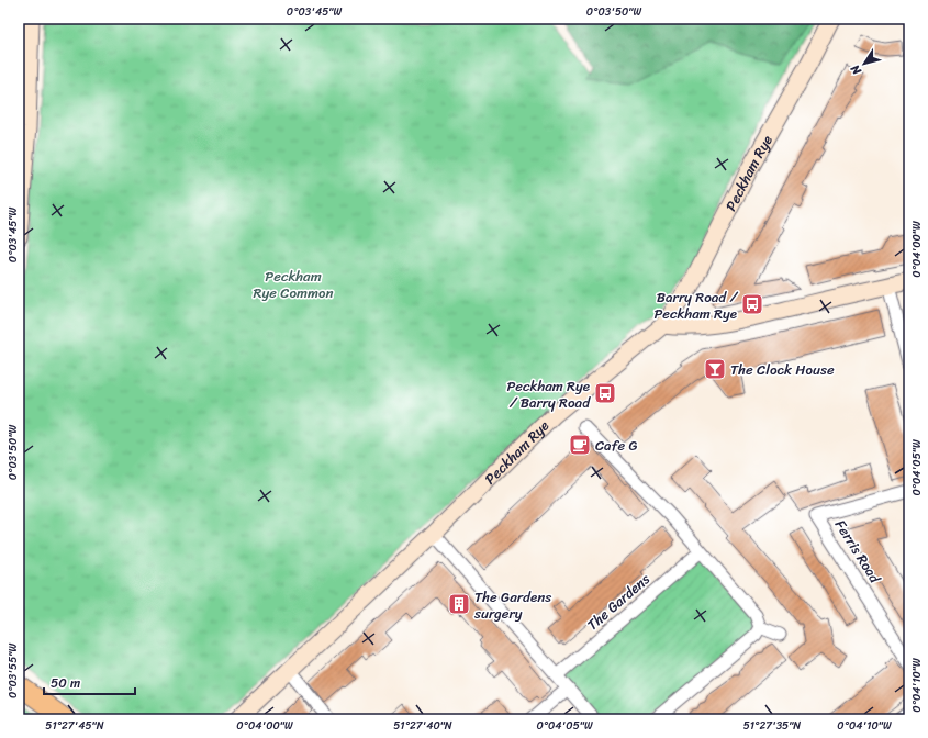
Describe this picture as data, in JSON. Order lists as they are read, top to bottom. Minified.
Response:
{"streets":{"main road":["Peckham Rye"],"street":["Ferris Road","The Gardens"]},"parks":["Peckham Rye Common"],"places":{"bus stop":["Barry Road / Peckham Rye","Peckham Rye / Barry Road"],"bar":["The Clock House"],"cafe":["Cafe G"],"building":["The Gardens surgery"]},"scale_bar":"50 m","north":"bottom left","coordinates":["0°03'45\"W","0°03'50\"W","0°04'00\"W","0°04'05\"W","0°03'55\"W","0°04'10\"W","51°27'45\"N","51°27'40\"N","51°27'35\"N"]}
